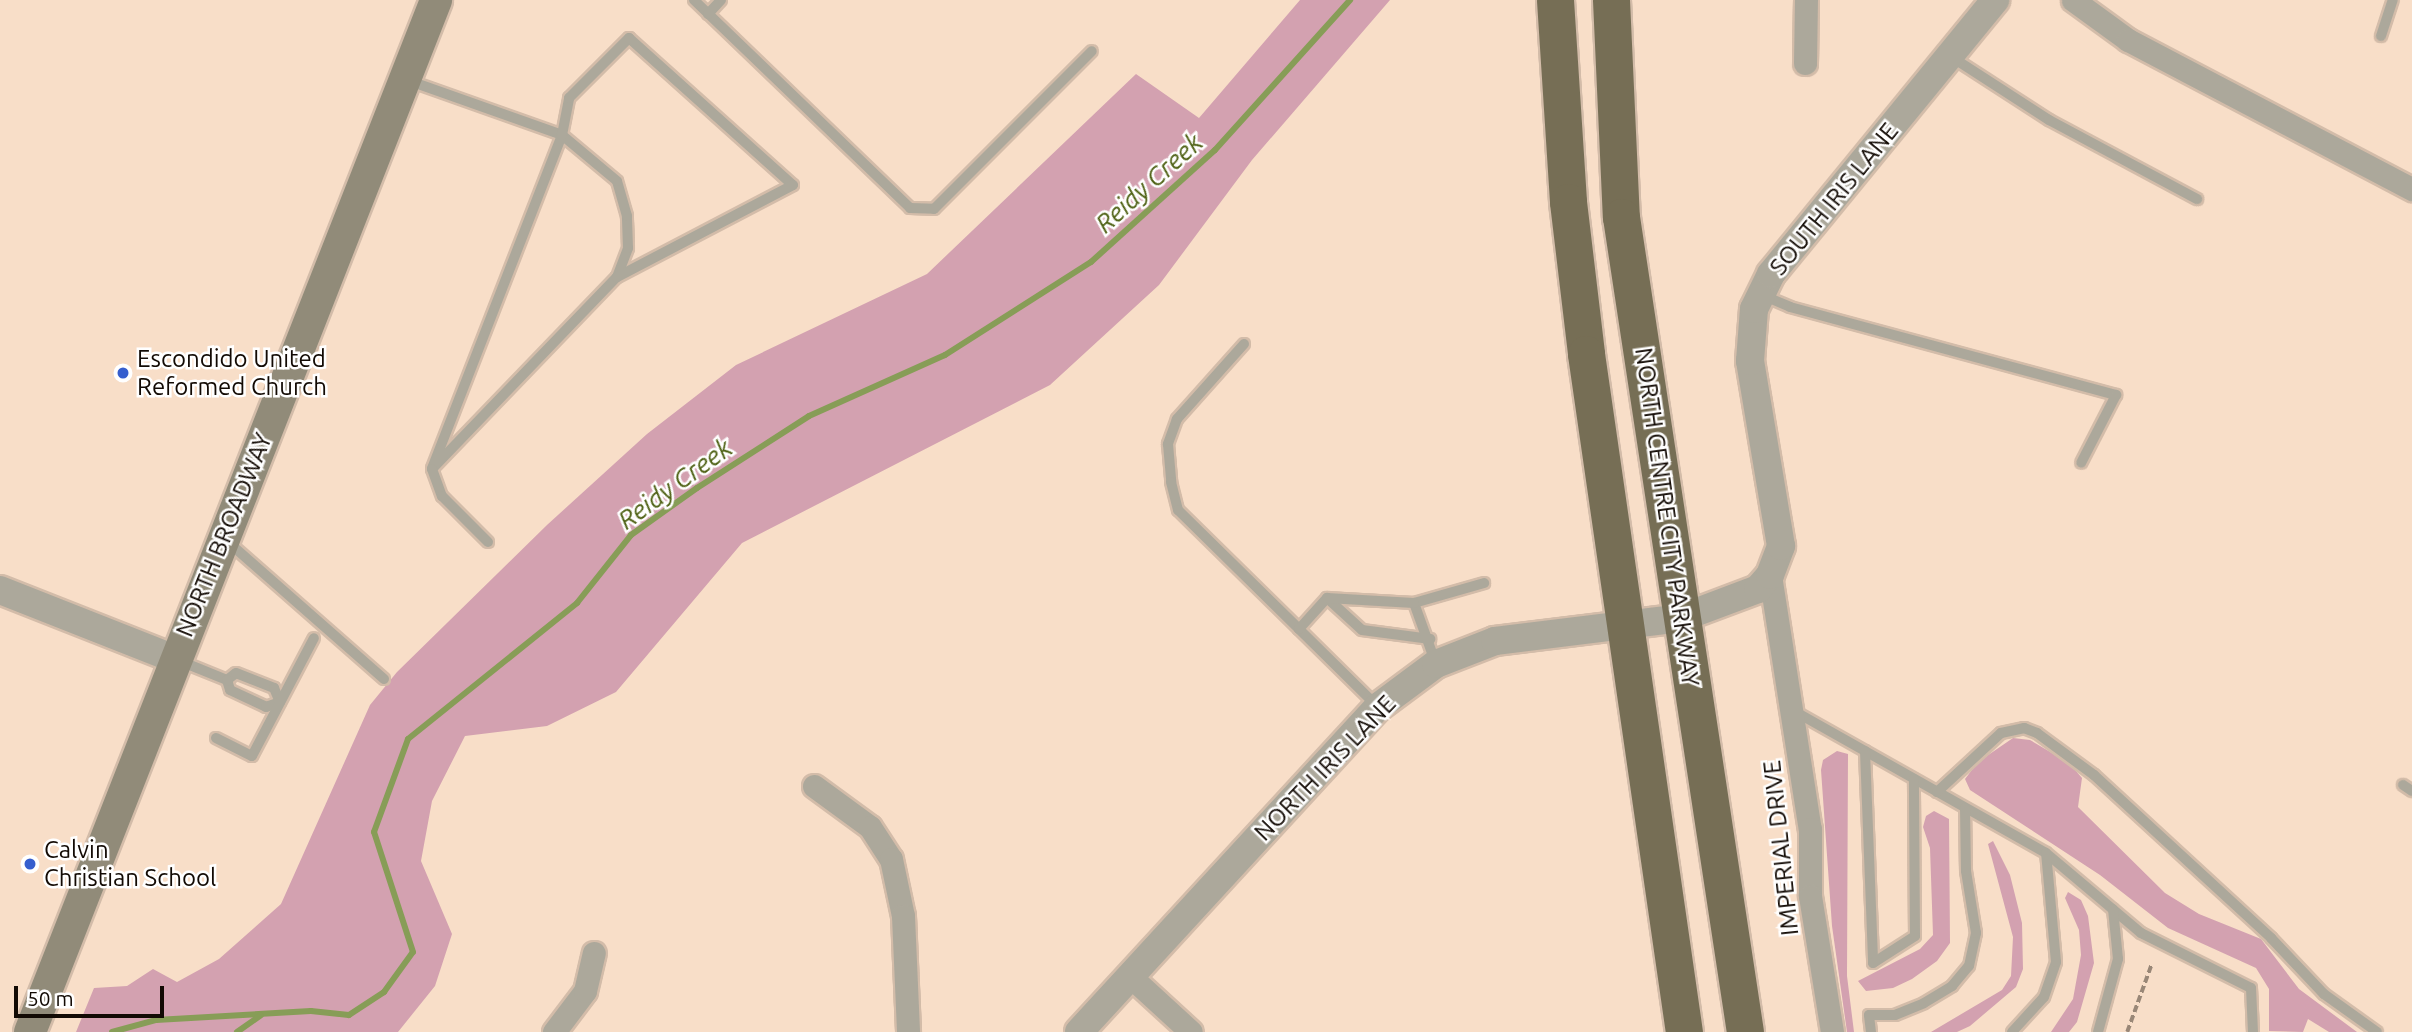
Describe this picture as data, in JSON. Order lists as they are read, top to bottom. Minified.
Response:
{"streets":{"highway":["NORTH CENTRE CITY PARKWAY"],"main road":["NORTH BROADWAY"],"street":["SOUTH IRIS LANE","NORTH IRIS LANE","IMPERIAL DRIVE"]},"crossings":[["SOUTH IRIS LANE","IMPERIAL DRIVE"],["NORTH CENTRE CITY PARKWAY","NORTH IRIS LANE"]],"water":["Reidy Creek"],"places":["Escondido United Reformed Church","Calvin Christian School"],"scale_bar":"50 m"}
